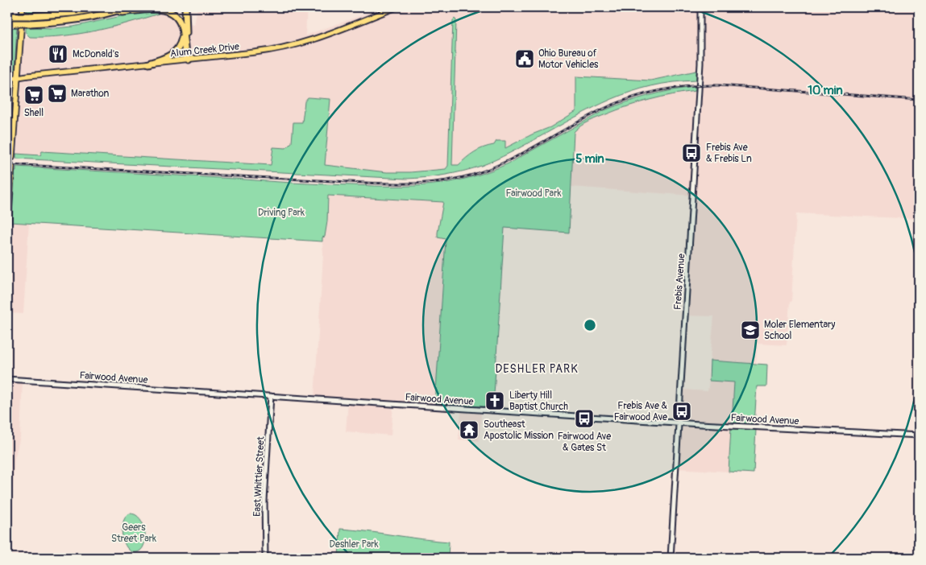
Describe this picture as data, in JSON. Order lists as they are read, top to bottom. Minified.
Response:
{"streets":{"main road":["Alum Creek Drive"],"street":["Frebis Avenue","Fairwood Avenue","East Whittier Street"]},"crossings":[["Frebis Avenue","Fairwood Avenue"],["Fairwood Avenue","East Whittier Street"]],"districts":["DESHLER PARK"],"parks":["Fairwood Park","Driving Park","Geers Street Park","Deshler Park"],"places":{"restaurant":["McDonald's"],"public building":["Ohio Bureau of Motor Vehicles"],"supermarket":["Marathon","Shell"],"bus stop":["Frebis Ave & Frebis Ln","Frebis Ave & Fairwood Ave","Fairwood Ave & Gates St"],"school or university":["Moler Elementary School"],"church":["Liberty Hill Baptist Church"],"temple":["Southeast Apostolic Mission"]},"rings":["10 min","5 min"]}
